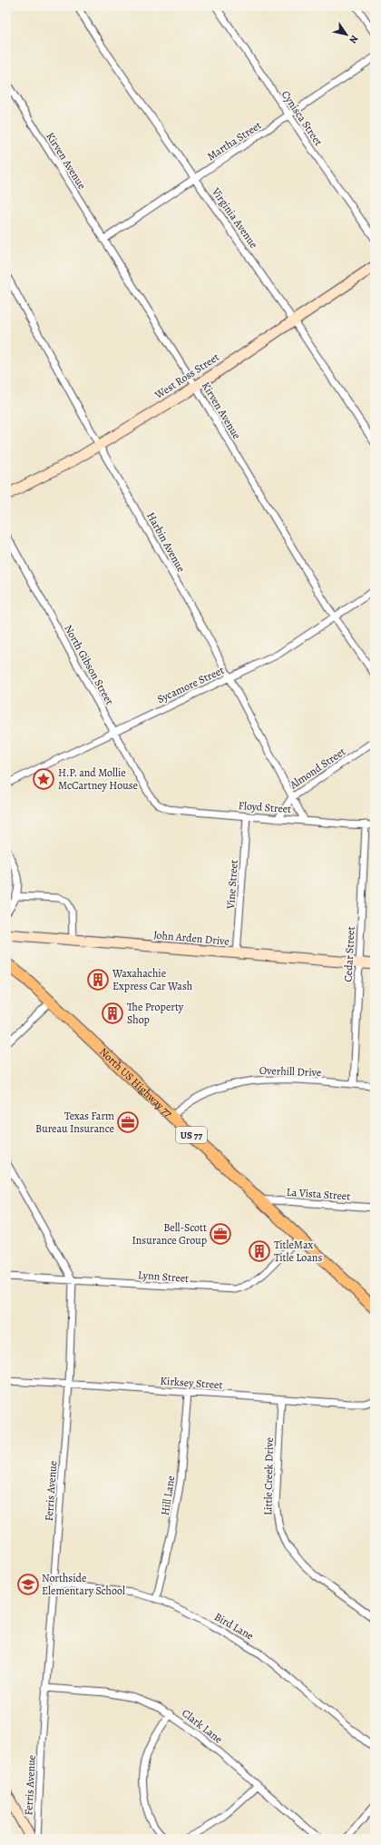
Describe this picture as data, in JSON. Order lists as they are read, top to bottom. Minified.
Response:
{"streets":{"main road":["North US Highway 77","US 77"],"street":["Cynisca Street","Martha Street","Kirven Avenue","Virginia Avenue","West Ross Street","Harbin Avenue","North Gibson Street","Sycamore Street","Almond Street","Floyd Street","Vine Street","John Arden Drive","Cedar Street","Overhill Drive","La Vista Street","Lynn Street","Kirksey Street","Little Creek Drive","Ferris Avenue","Hill Lane","Bird Lane","Clark Lane"]},"crossings":[["Cynisca Street","Martha Street"],["Martha Street","Kirven Avenue"],["Martha Street","Virginia Avenue"],["Kirven Avenue","West Ross Street"],["Kirven Avenue","Sycamore Street"],["Virginia Avenue","West Ross Street"],["West Ross Street","Harbin Avenue"],["Harbin Avenue","Sycamore Street"],["Harbin Avenue","Almond Street"],["Harbin Avenue","Floyd Street"],["North Gibson Street","Sycamore Street"],["North Gibson Street","Floyd Street"],["Almond Street","Floyd Street"],["Floyd Street","Vine Street"],["Floyd Street","Cedar Street"],["Vine Street","John Arden Drive"],["John Arden Drive","Cedar Street"],["Cedar Street","Overhill Drive"],["Overhill Drive","North US Highway 77"],["North US Highway 77","La Vista Street"],["North US Highway 77","Lynn Street"],["Lynn Street","Ferris Avenue"],["Kirksey Street","Little Creek Drive"],["Kirksey Street","Ferris Avenue"],["Kirksey Street","Hill Lane"],["Ferris Avenue","Bird Lane"],["Ferris Avenue","Clark Lane"],["Hill Lane","Bird Lane"]],"places":{"place":["H.P. and Mollie McCartney House"],"building":["Waxahachie Express Car Wash","The Property Shop","TitleMax Title Loans"],"office":["Texas Farm Bureau Insurance","Bell-Scott Insurance Group"],"school or university":["Northside Elementary School"]},"north":"bottom right"}
